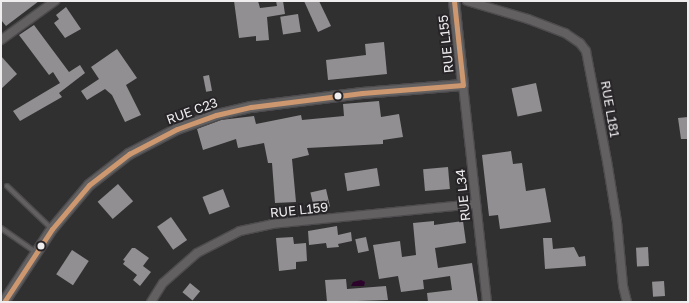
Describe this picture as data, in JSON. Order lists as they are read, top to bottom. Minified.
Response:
{"streets":{"street":["RUE L155","RUE L181","RUE C23","RUE L34","RUE L159"]},"crossings":[["RUE L155","RUE C23"],["RUE L155","RUE L34"],["RUE C23","RUE L34"],["RUE L34","RUE L159"]]}
